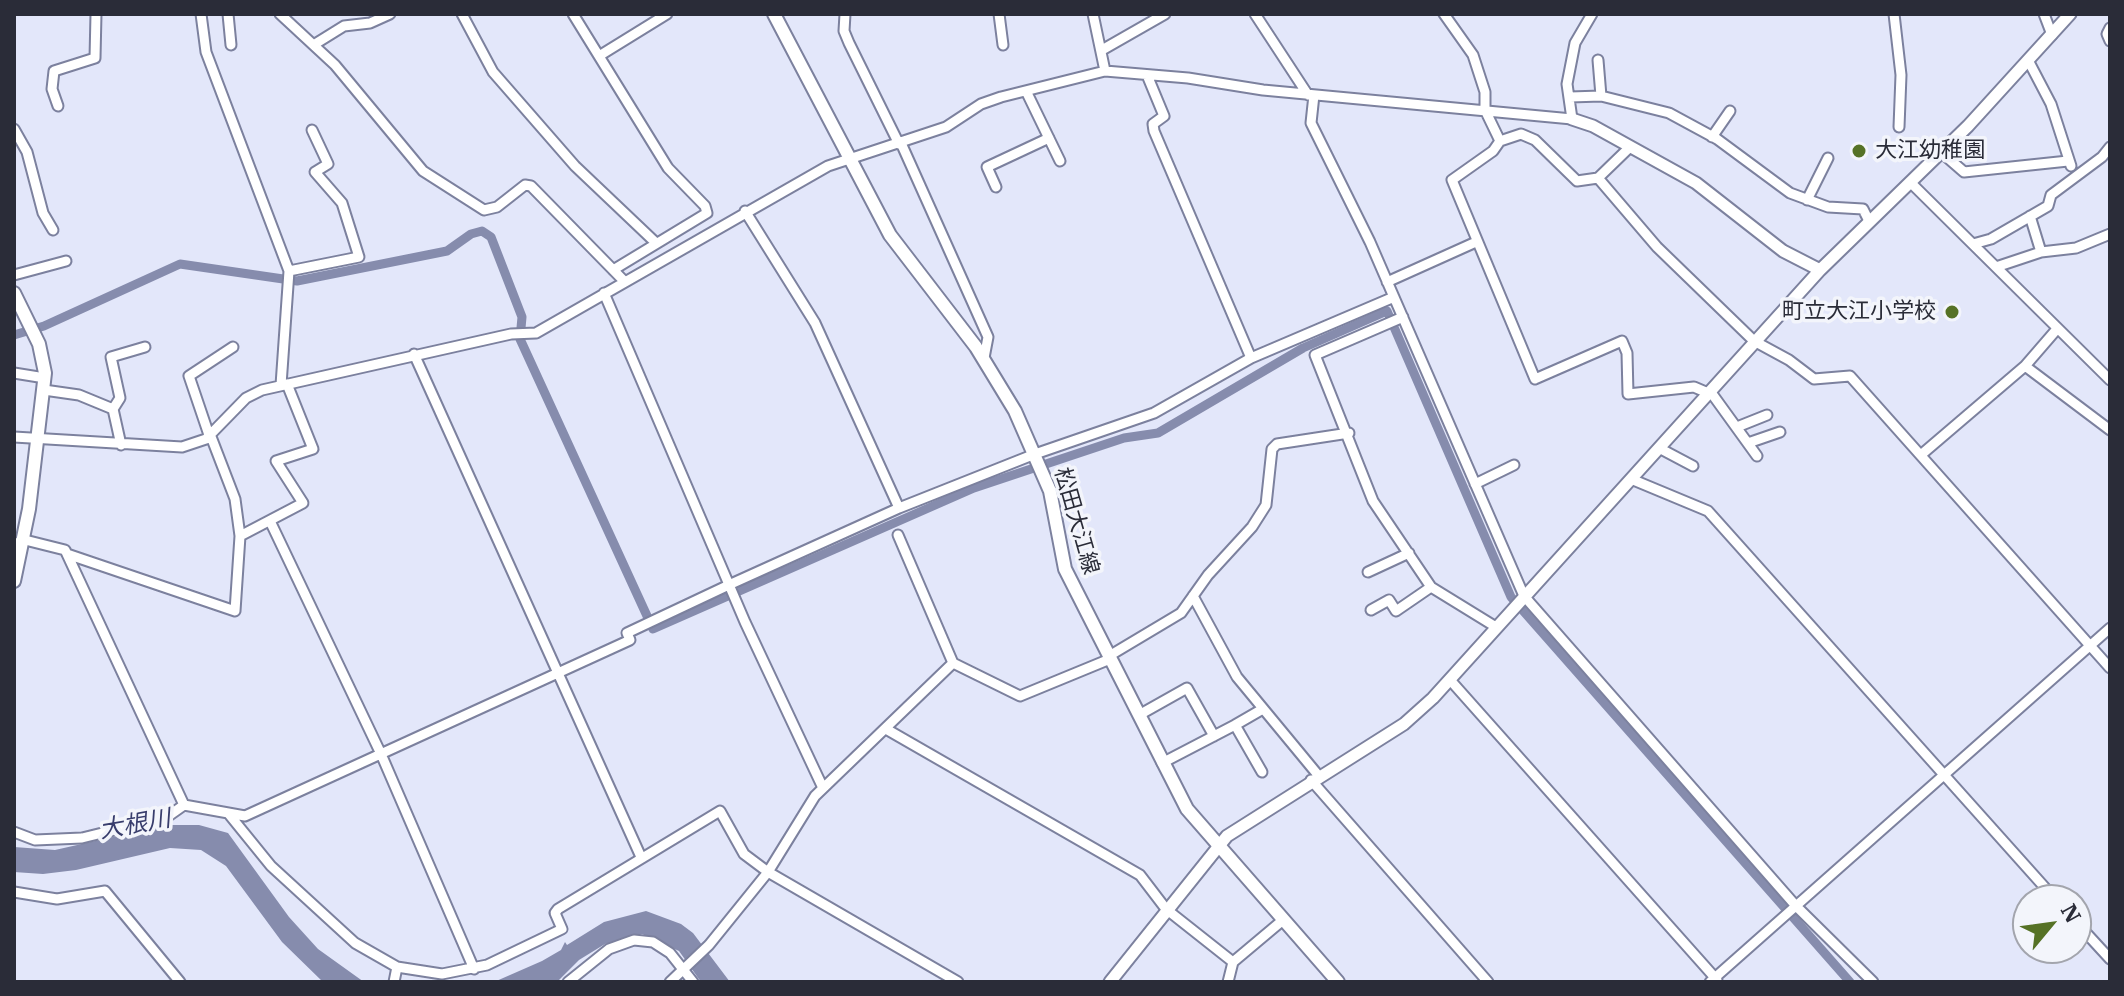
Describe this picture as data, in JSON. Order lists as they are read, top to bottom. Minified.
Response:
{"streets":{"main road":["松田大江線"]},"water":["大根川"],"places":["大江幼稚園","町立大江小学校"],"north":"top right"}
